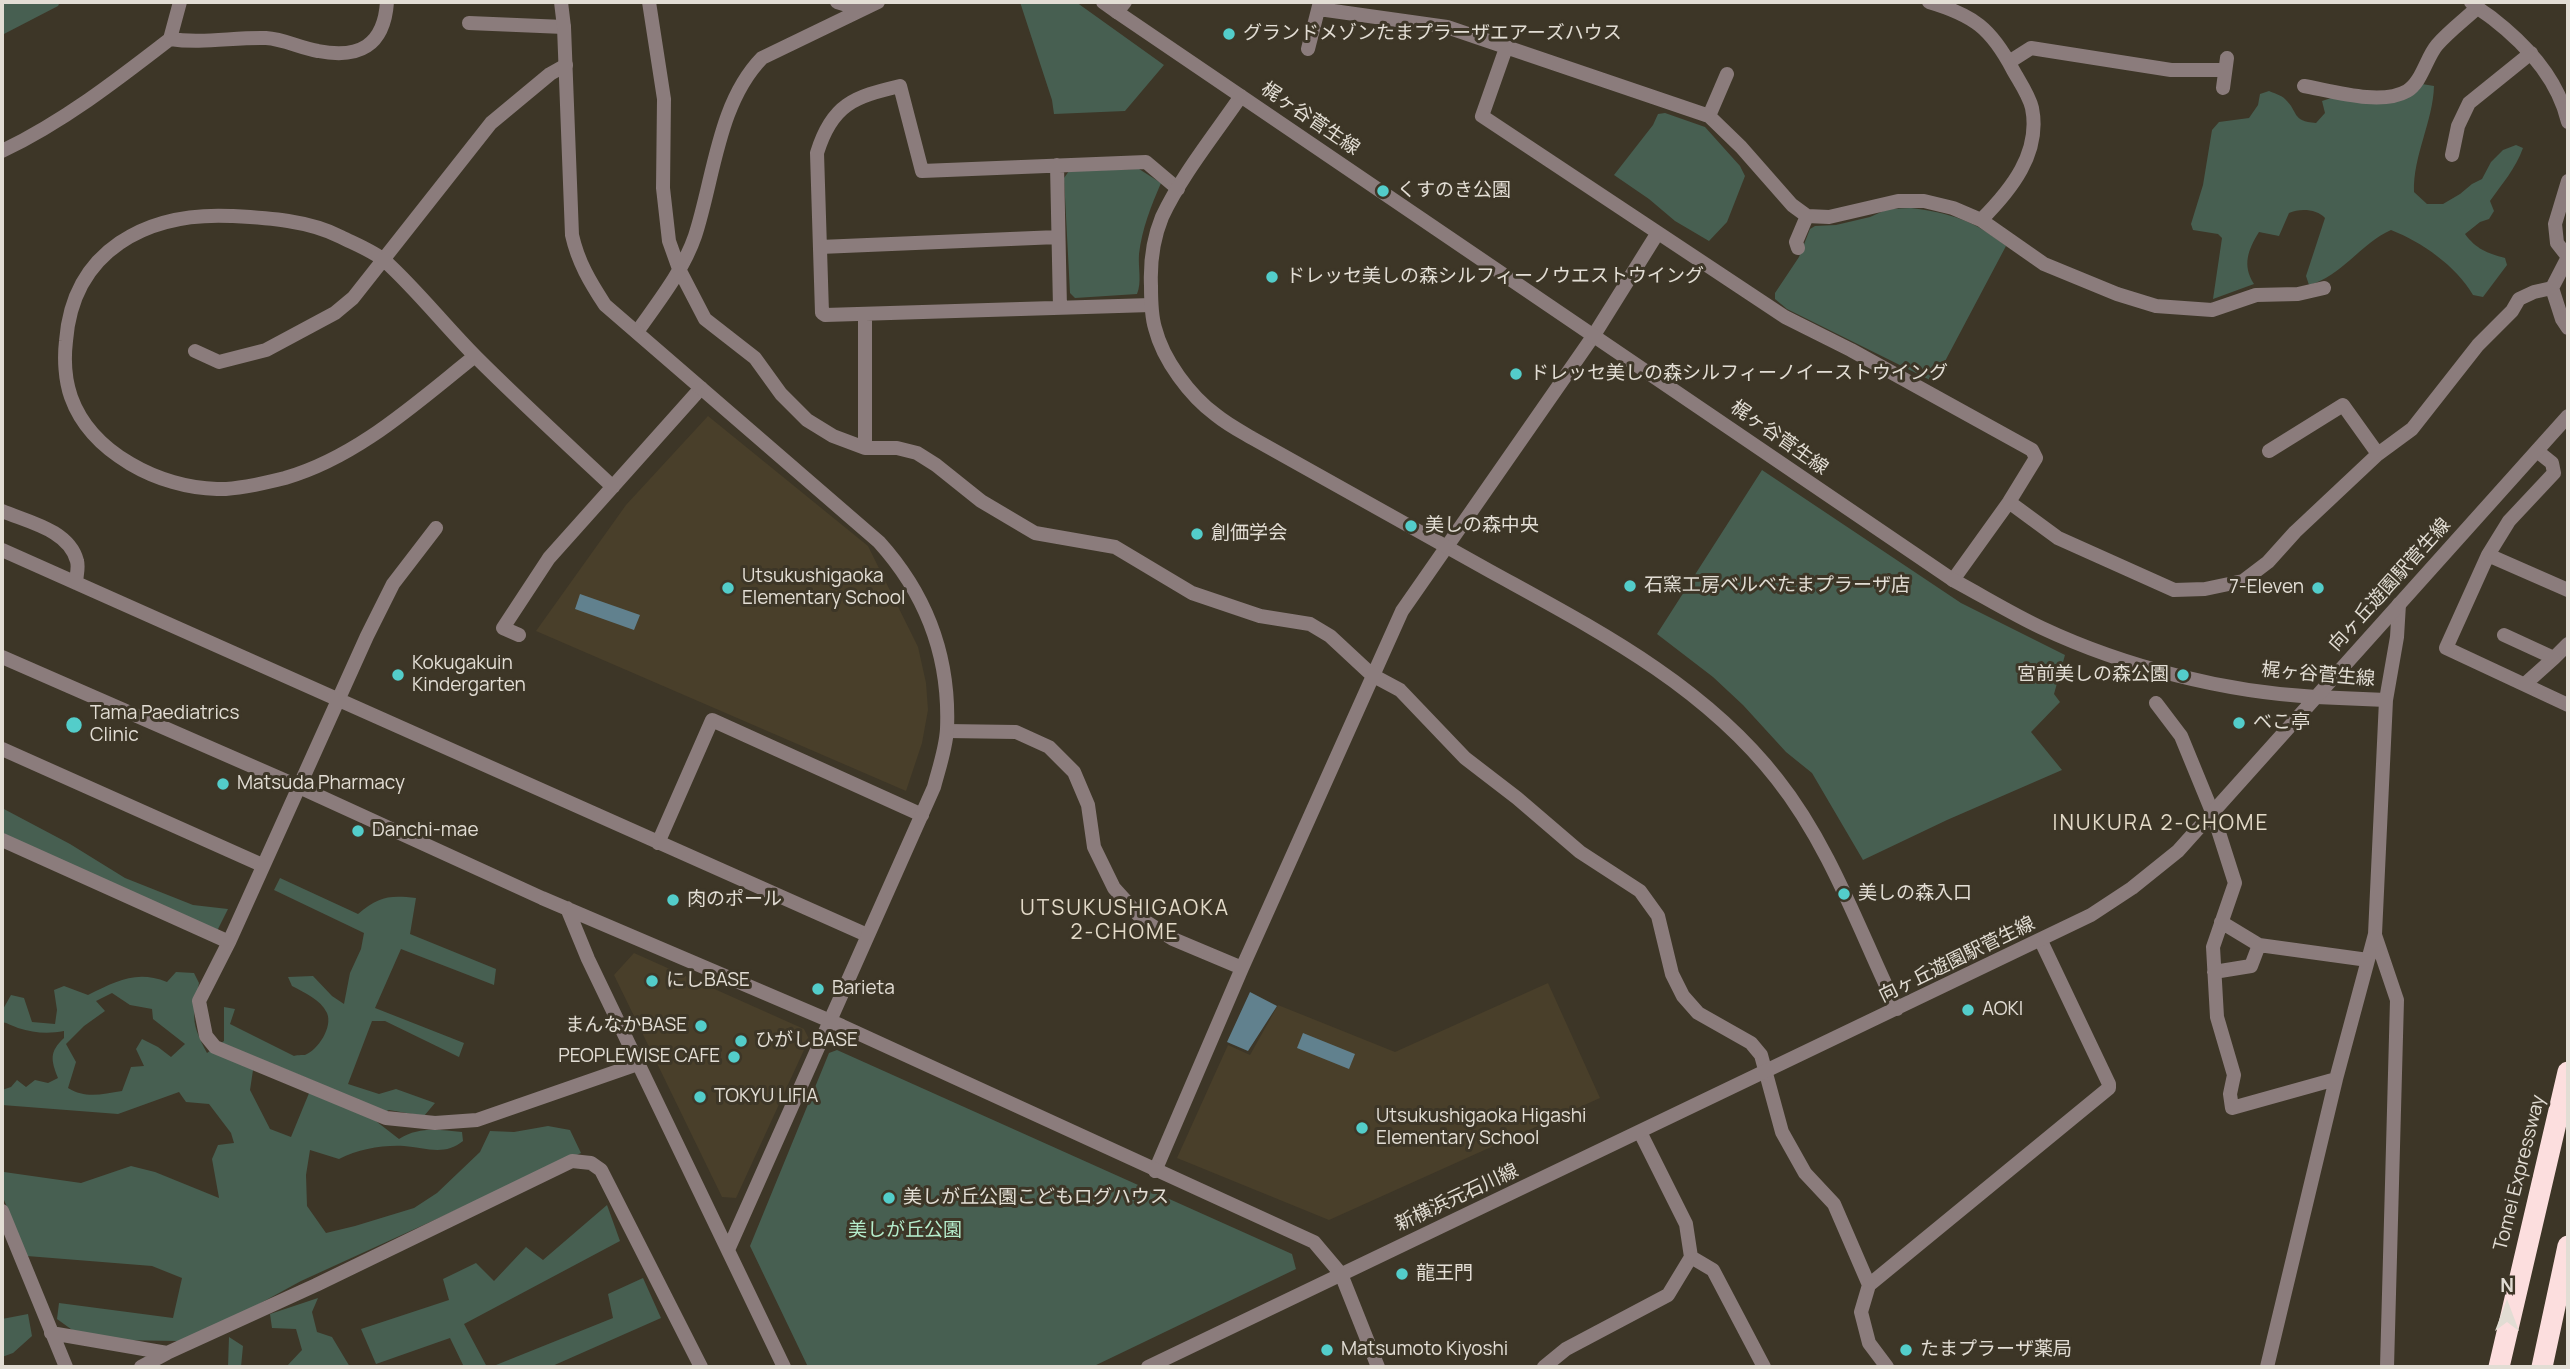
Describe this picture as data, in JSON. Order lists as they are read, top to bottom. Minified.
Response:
{"streets":{"highway":["Tomei Expressway"],"street":["梶ヶ谷菅生線","向ヶ丘遊園駅菅生線","新横浜元石川線"]},"crossings":[["梶ヶ谷菅生線","向ヶ丘遊園駅菅生線"],["向ヶ丘遊園駅菅生線","新横浜元石川線"]],"districts":["INUKURA 2-CHOME","UTSUKUSHIGAOKA 2-CHOME"],"parks":["美しが丘公園"],"places":["グランドメゾンたまプラーザエアーズハウス","くすのき公園","ドレッセ美しの森シルフィーノウエストウイング","ドレッセ美しの森シルフィーノイーストウイング","美しの森中央","創価学会","石窯工房ベルベたまプラーザ店","Utsukushigaoka Elementary School","7-Eleven","Kokugakuin Kindergarten","宮前美しの森公園","べこ亭","Tama Paediatrics Clinic","Matsuda Pharmacy","Danchi-mae","美しの森入口","肉のポール","にしBASE","Barieta","AOKI","まんなかBASE","ひがしBASE","PEOPLEWISE CAFE","TOKYU LIFIA","Utsukushigaoka Higashi Elementary School","美しが丘公園こどもログハウス","龍王門","Matsumoto Kiyoshi","たまプラーザ薬局"],"north":"top"}
